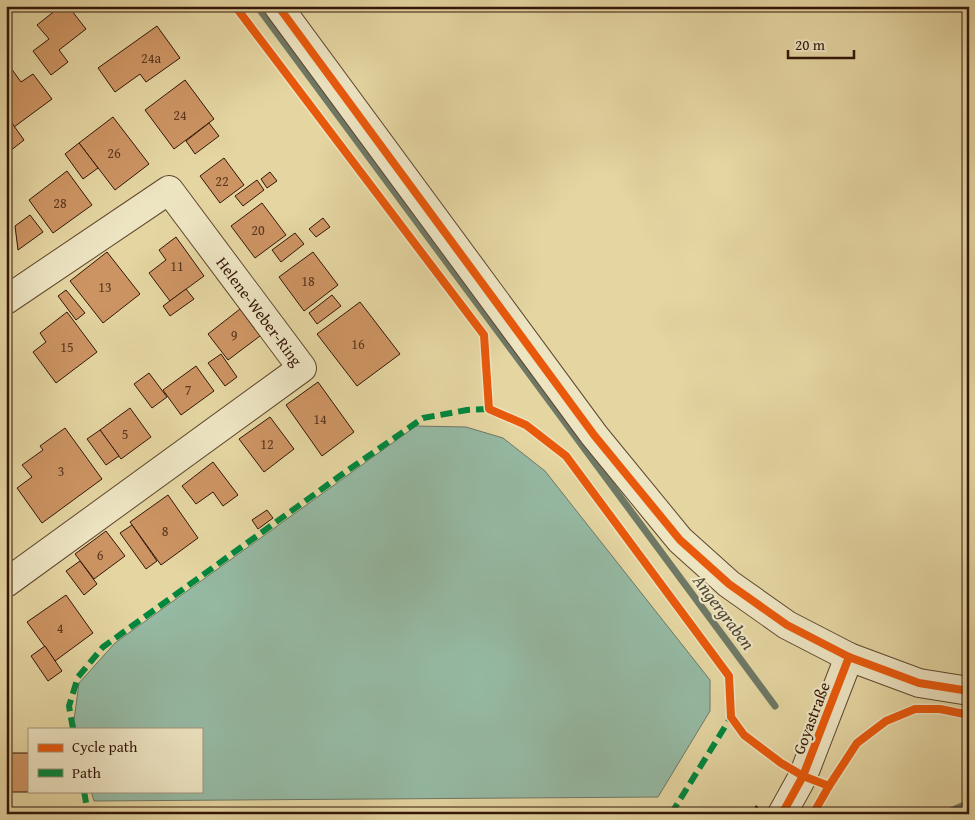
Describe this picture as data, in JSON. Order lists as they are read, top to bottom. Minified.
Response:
{"streets":{"street":["Helene-Weber-Ring","Goyastraße"]},"water":["Angergraben"],"house_numbers":["24a","24","26","22","28","20","11","18","13","9","16","15","7","14","5","12","3","8","6","4"],"legend":["Cycle path","Path"],"scale_bar":"20 m"}
